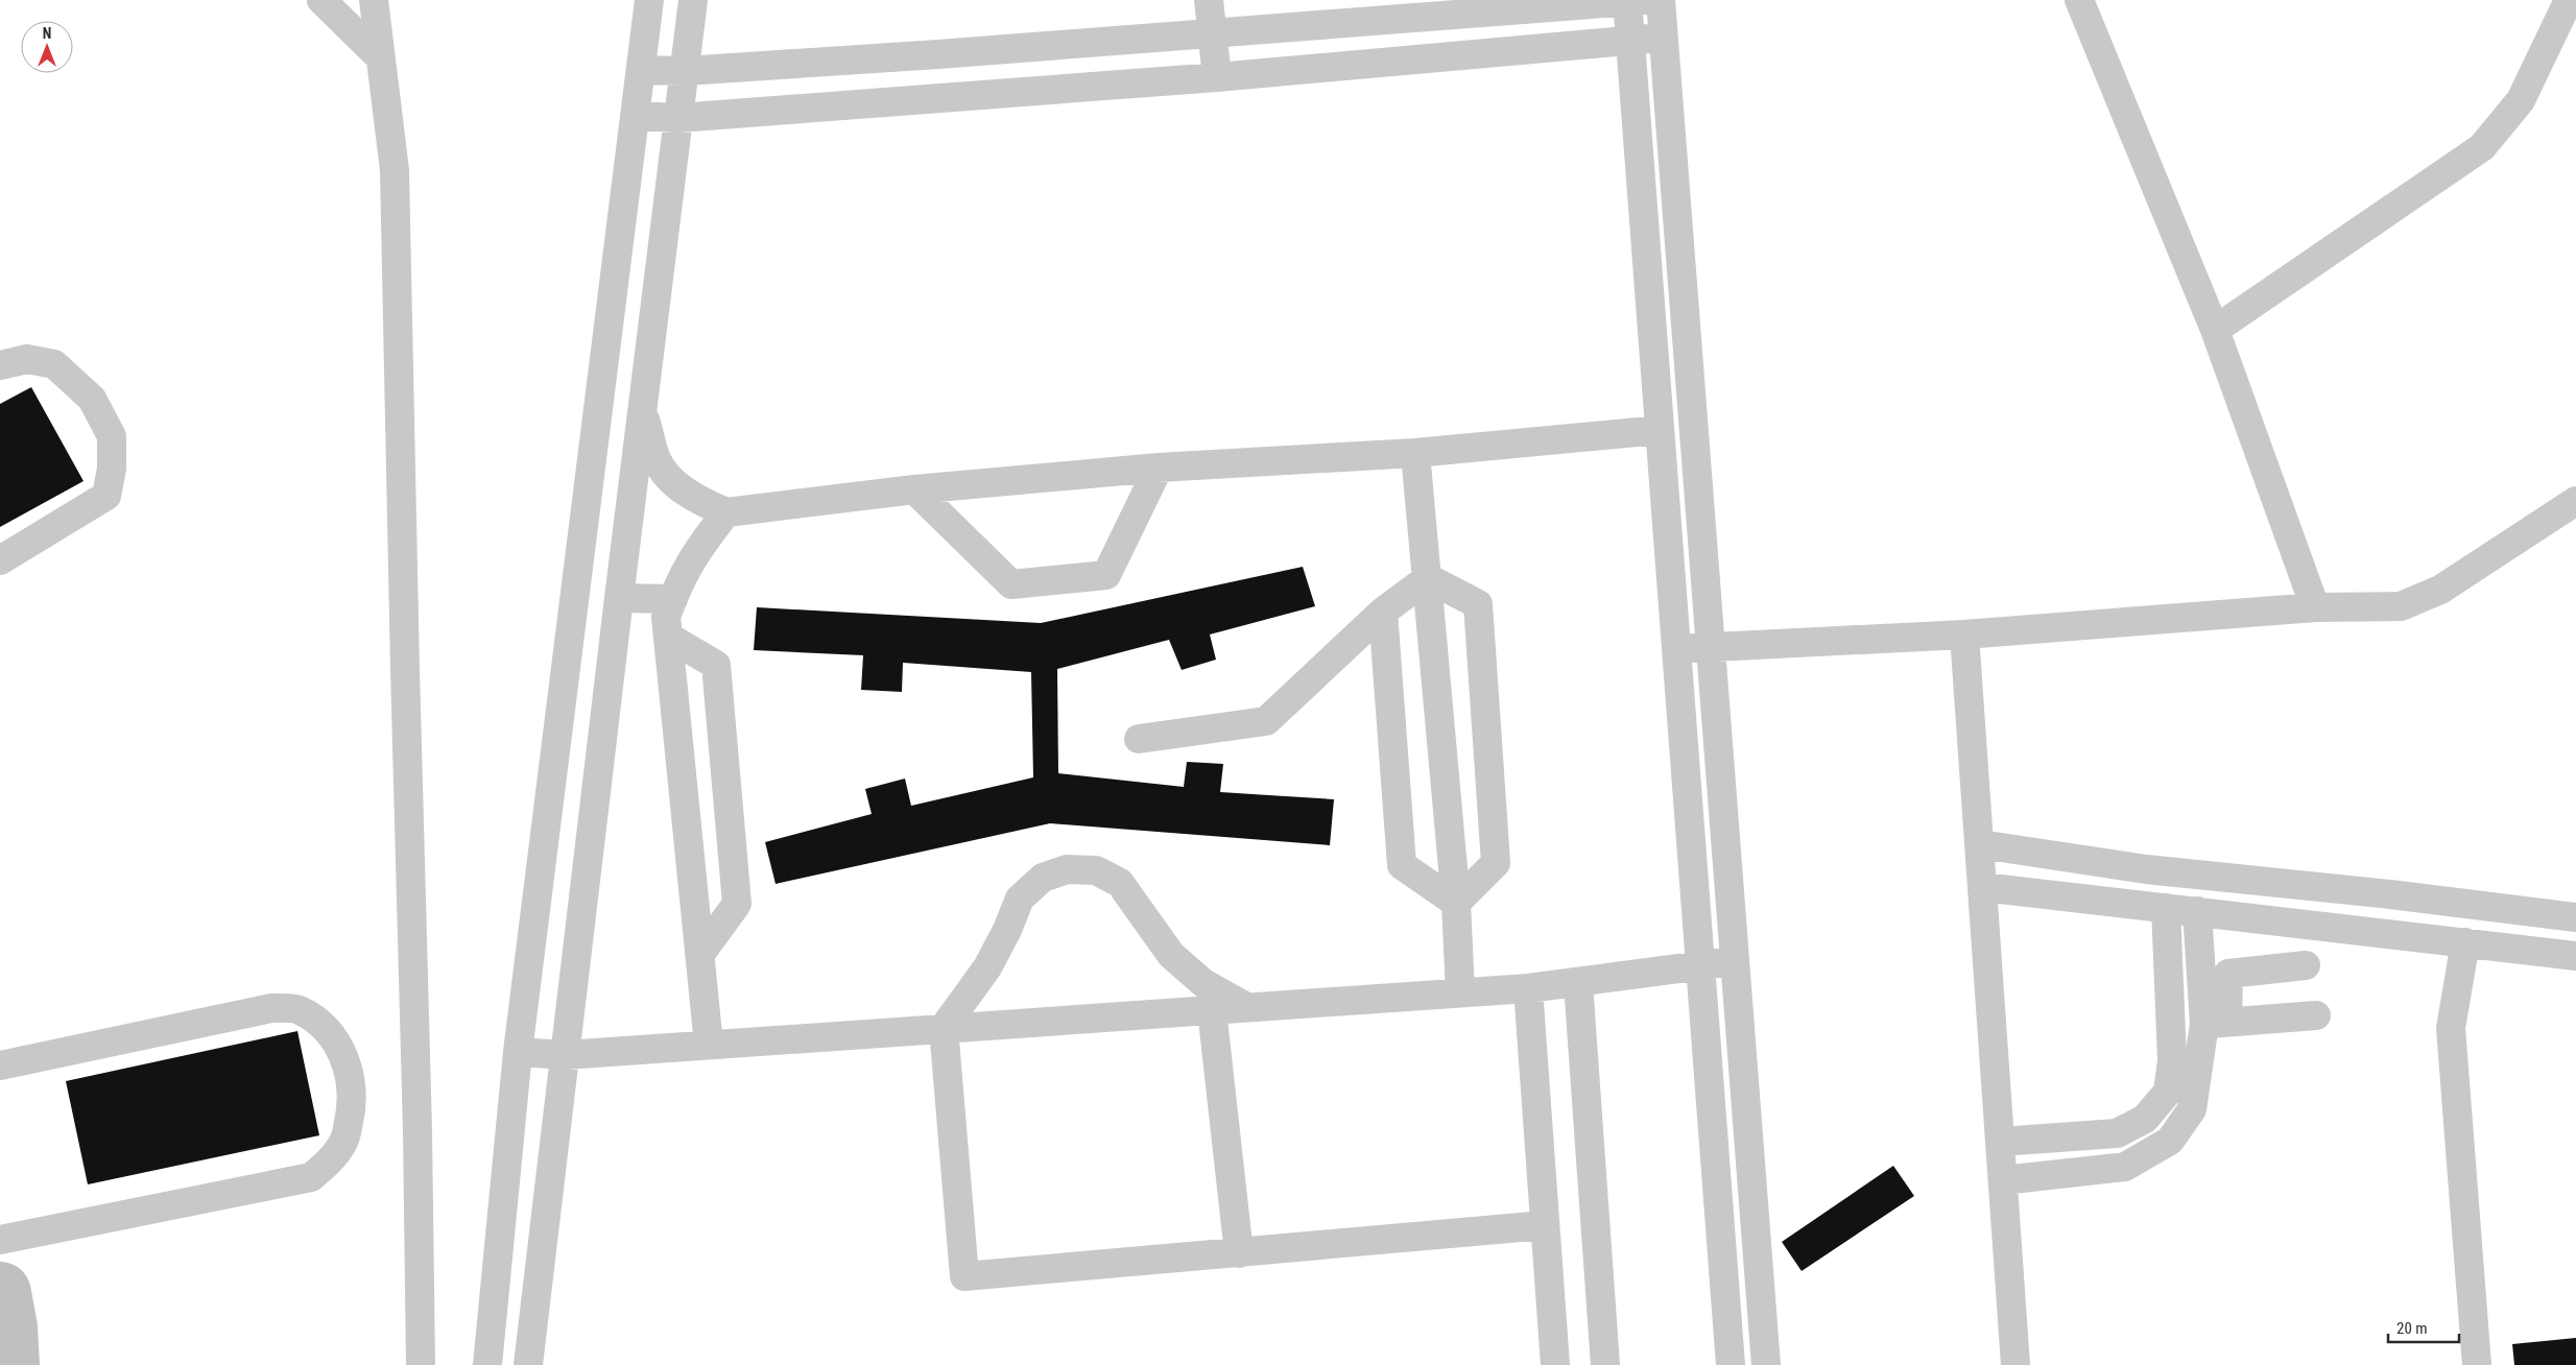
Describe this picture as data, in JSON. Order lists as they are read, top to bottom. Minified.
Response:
{"scale_bar":"20 m","north":"top"}
